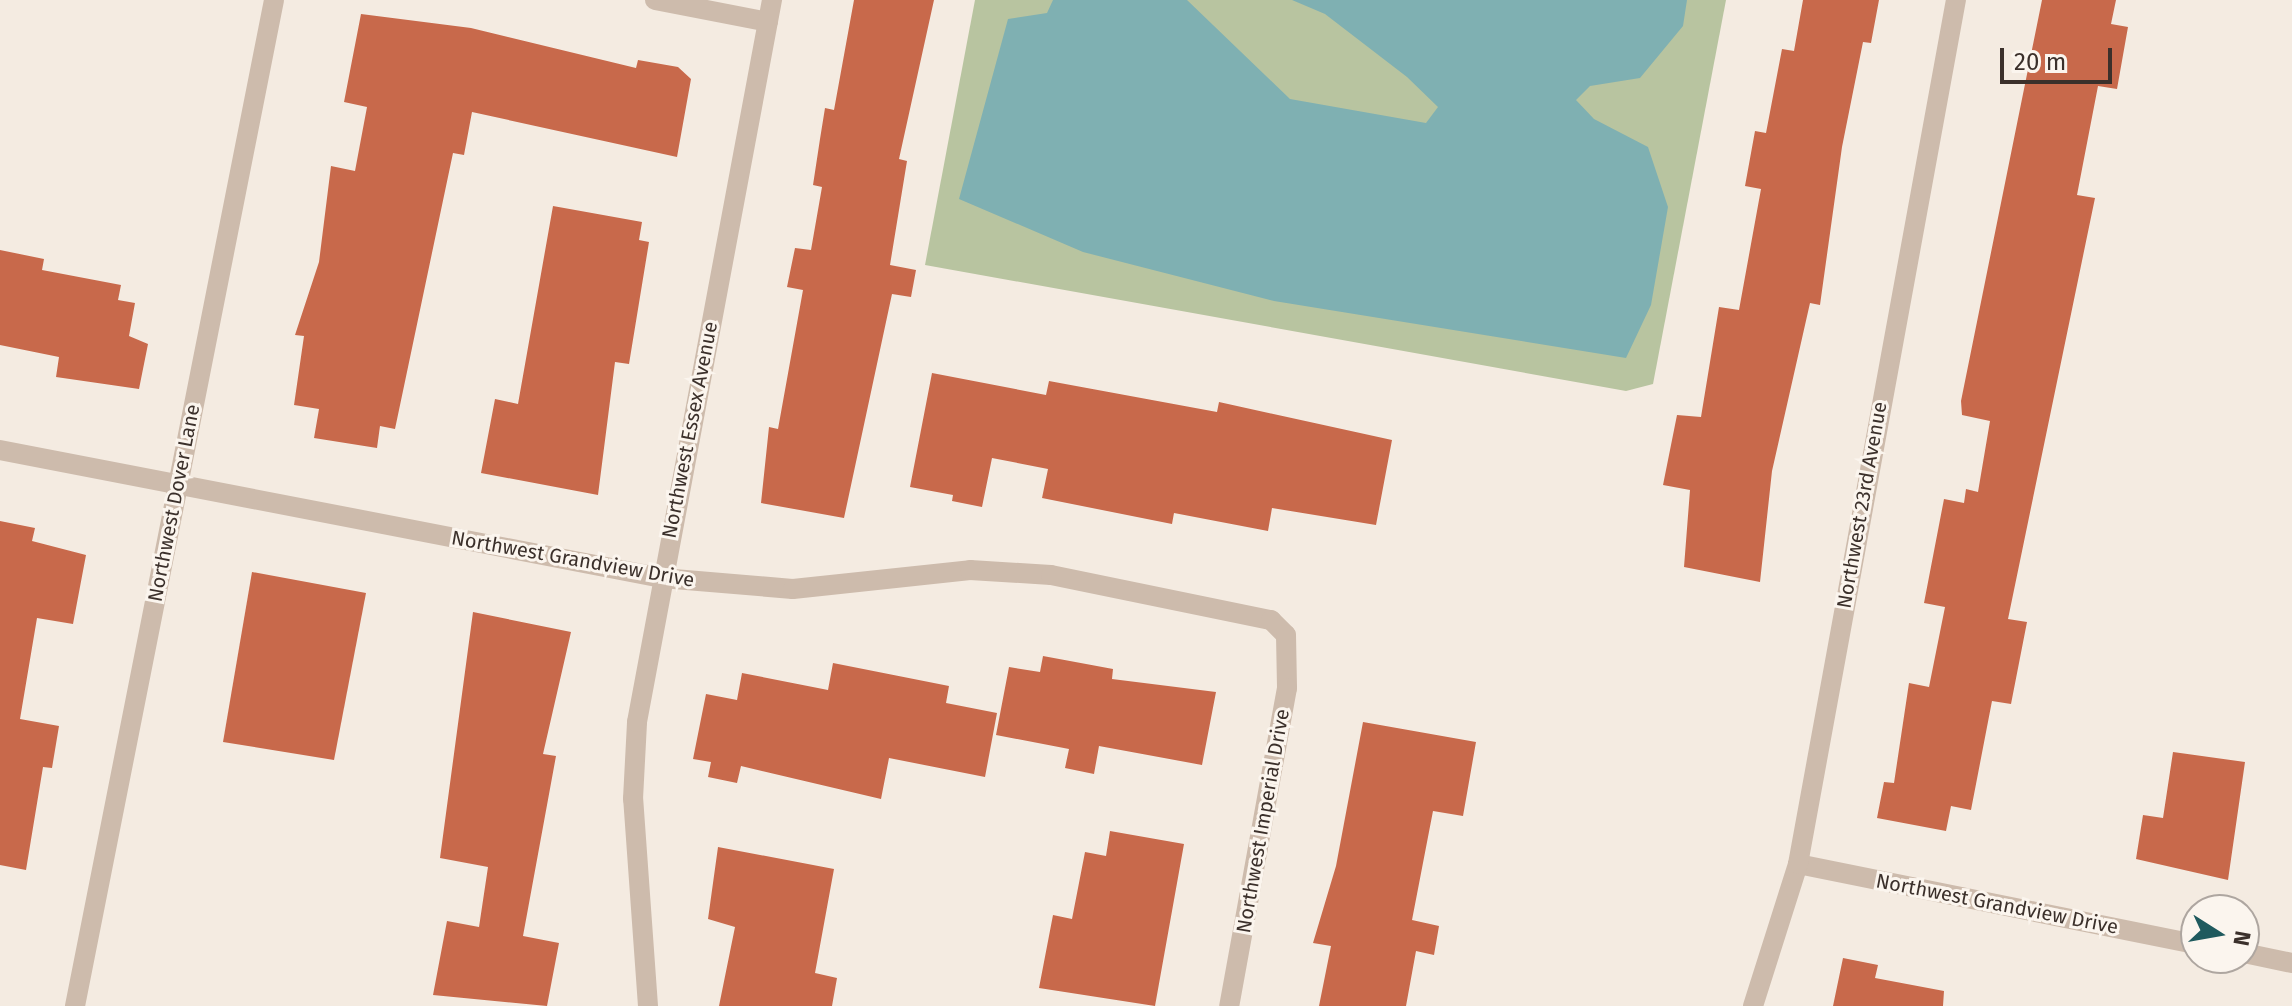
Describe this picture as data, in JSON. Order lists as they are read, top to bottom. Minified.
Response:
{"streets":{"street":["Northwest Essex Avenue","Northwest Dover Lane","Northwest 23rd Avenue","Northwest Grandview Drive","Northwest Imperial Drive"]},"crossings":[["Northwest Essex Avenue","Northwest Grandview Drive"],["Northwest Dover Lane","Northwest Grandview Drive"],["Northwest 23rd Avenue","Northwest Grandview Drive"],["Northwest Grandview Drive","Northwest Imperial Drive"]],"scale_bar":"20 m","north":"right"}
